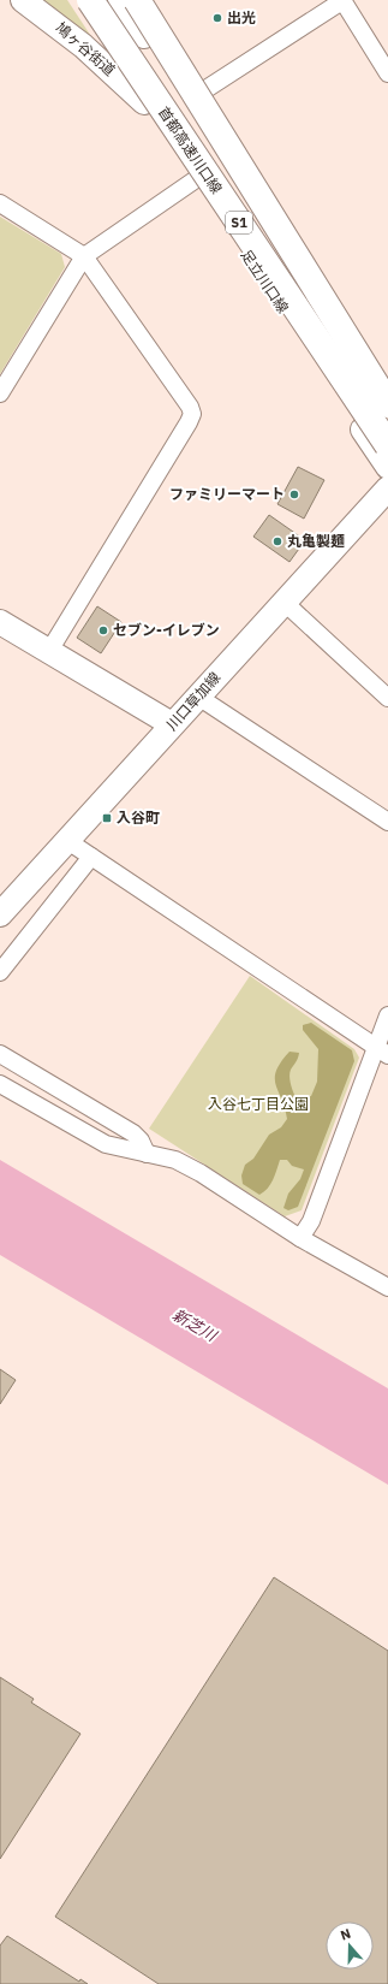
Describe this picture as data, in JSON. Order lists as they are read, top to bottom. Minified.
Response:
{"streets":{"highway":["首都高速川口線","S1"],"main road":["鳩ヶ谷街道","足立川口線","川口草加線"]},"crossings":[["鳩ヶ谷街道","足立川口線"]],"water":["新芝川"],"parks":["入谷七丁目公園"],"places":{"other":["出光","ファミリーマート","丸亀製麺","セブン-イレブン"],"transit":["入谷町"]},"north":"top"}
